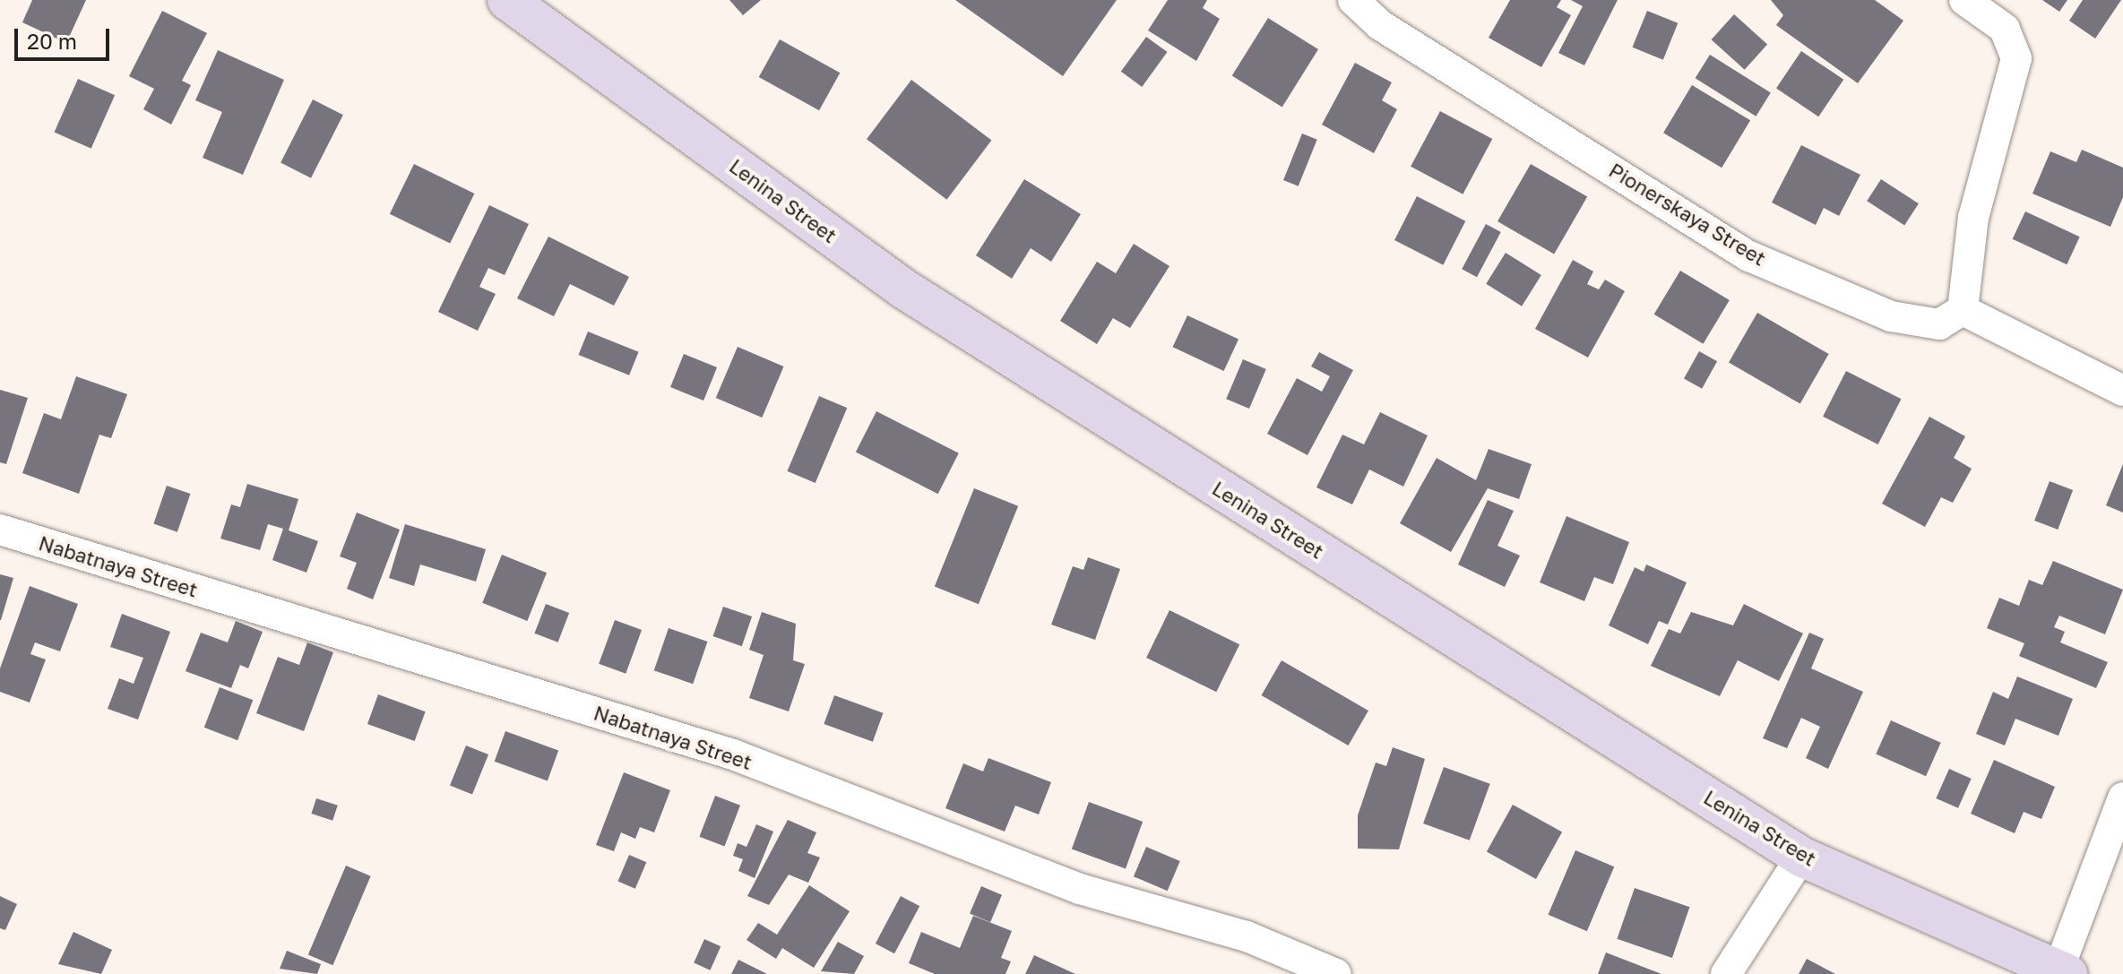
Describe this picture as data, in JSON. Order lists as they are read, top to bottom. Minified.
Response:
{"streets":{"street":["Lenina Street","Pionerskaya Street","Nabatnaya Street"]},"scale_bar":"20 m"}
